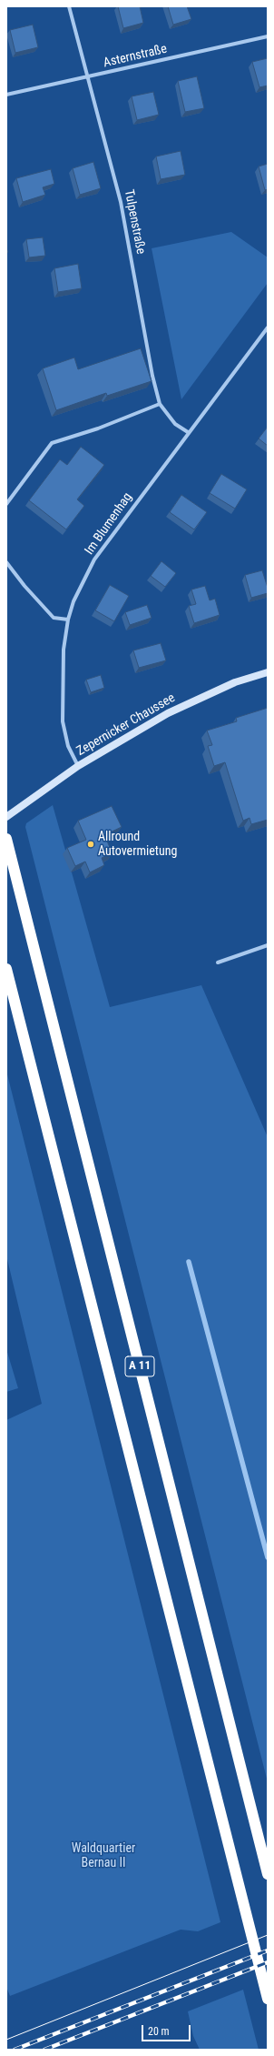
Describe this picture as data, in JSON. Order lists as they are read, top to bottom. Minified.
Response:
{"streets":{"highway":["A 11"],"main road":["Zepernicker Chaussee"],"street":["Asternstraße","Tulpenstraße","Im Blumenhag"]},"crossings":[["Asternstraße","Tulpenstraße"],["Tulpenstraße","Im Blumenhag"],["Im Blumenhag","Zepernicker Chaussee"]],"parks":["Waldquartier Bernau II"],"places":["Allround Autovermietung"],"scale_bar":"20 m"}
